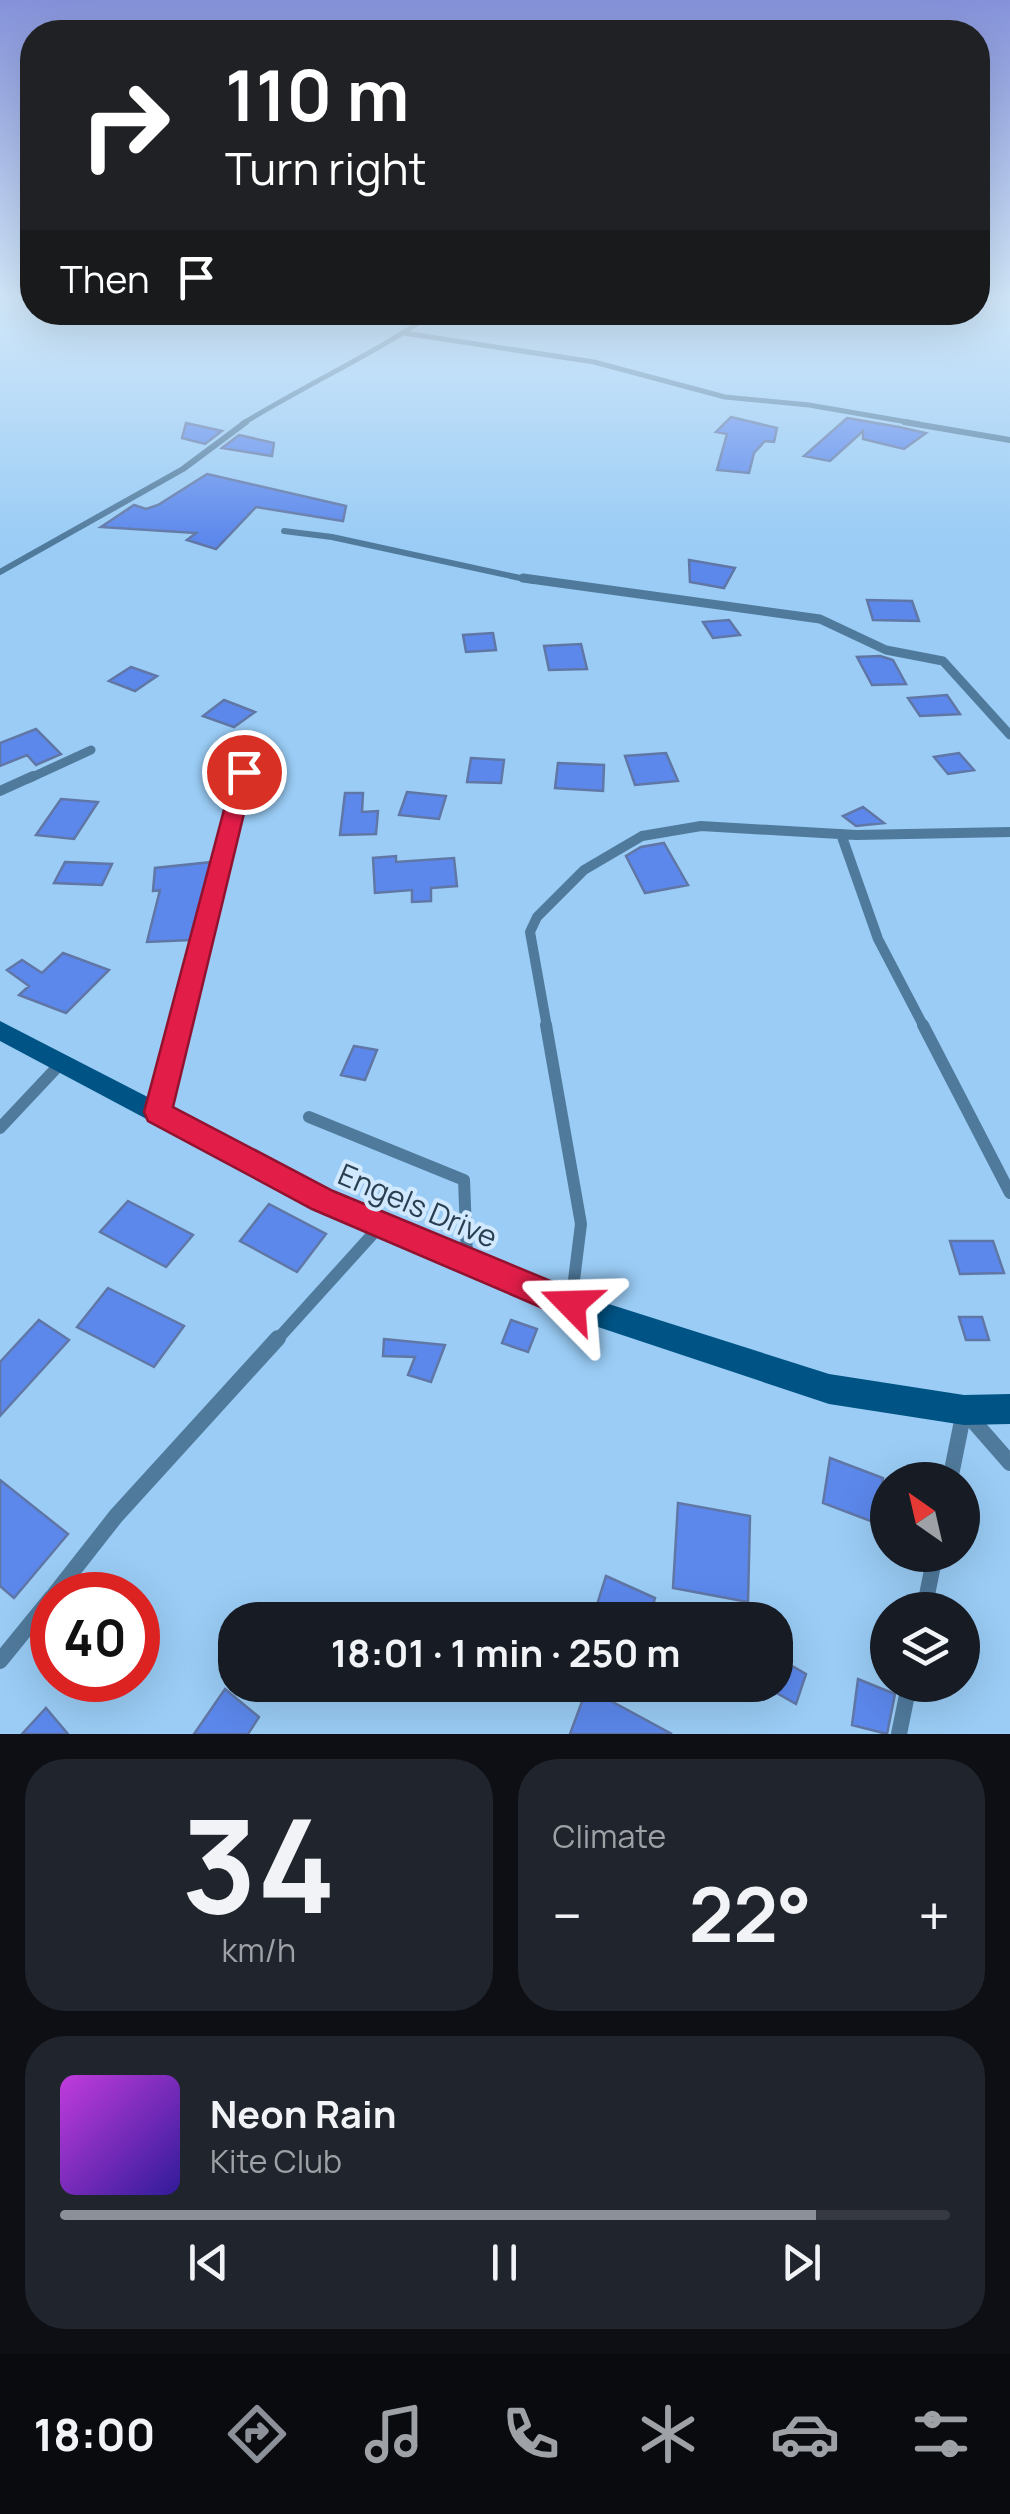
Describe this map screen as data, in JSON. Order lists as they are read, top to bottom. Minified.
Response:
{"streets":{"street":["Engels Drive"]},"north":"top left","page":{"turn":["110 m","Turn right"],"then":"Then","limit":"40","trip":"18:01 · 1 min · 250 m","tile":[["34","km/h"],"Climate"],"heat":["−","22°","+"],"song":["Neon Rain","Kite Club"],"tabs":"18:00"}}
